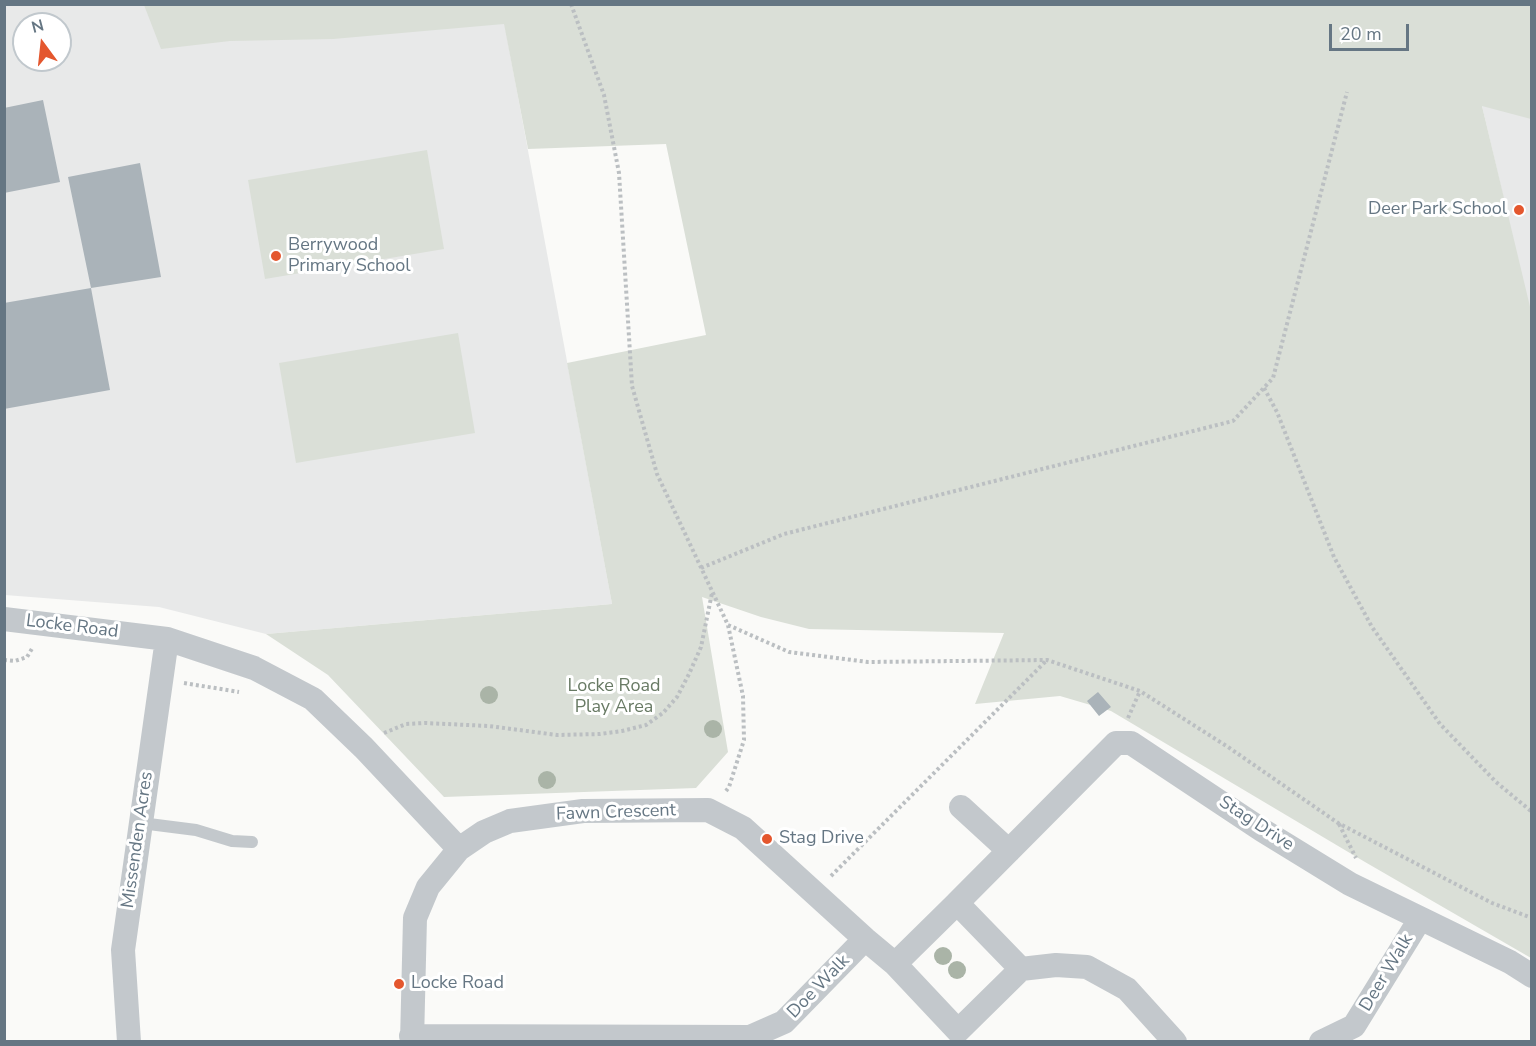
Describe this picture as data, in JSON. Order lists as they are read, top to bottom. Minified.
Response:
{"streets":{"street":["Locke Road","Fawn Crescent","Stag Drive","Missenden Acres","Deer Walk","Doe Walk"]},"crossings":[["Locke Road","Fawn Crescent"],["Locke Road","Missenden Acres"],["Fawn Crescent","Stag Drive"],["Fawn Crescent","Doe Walk"],["Stag Drive","Deer Walk"]],"parks":["Locke Road Play Area"],"places":["Deer Park School","Berrywood Primary School","Stag Drive","Locke Road"],"scale_bar":"20 m","north":"top"}
